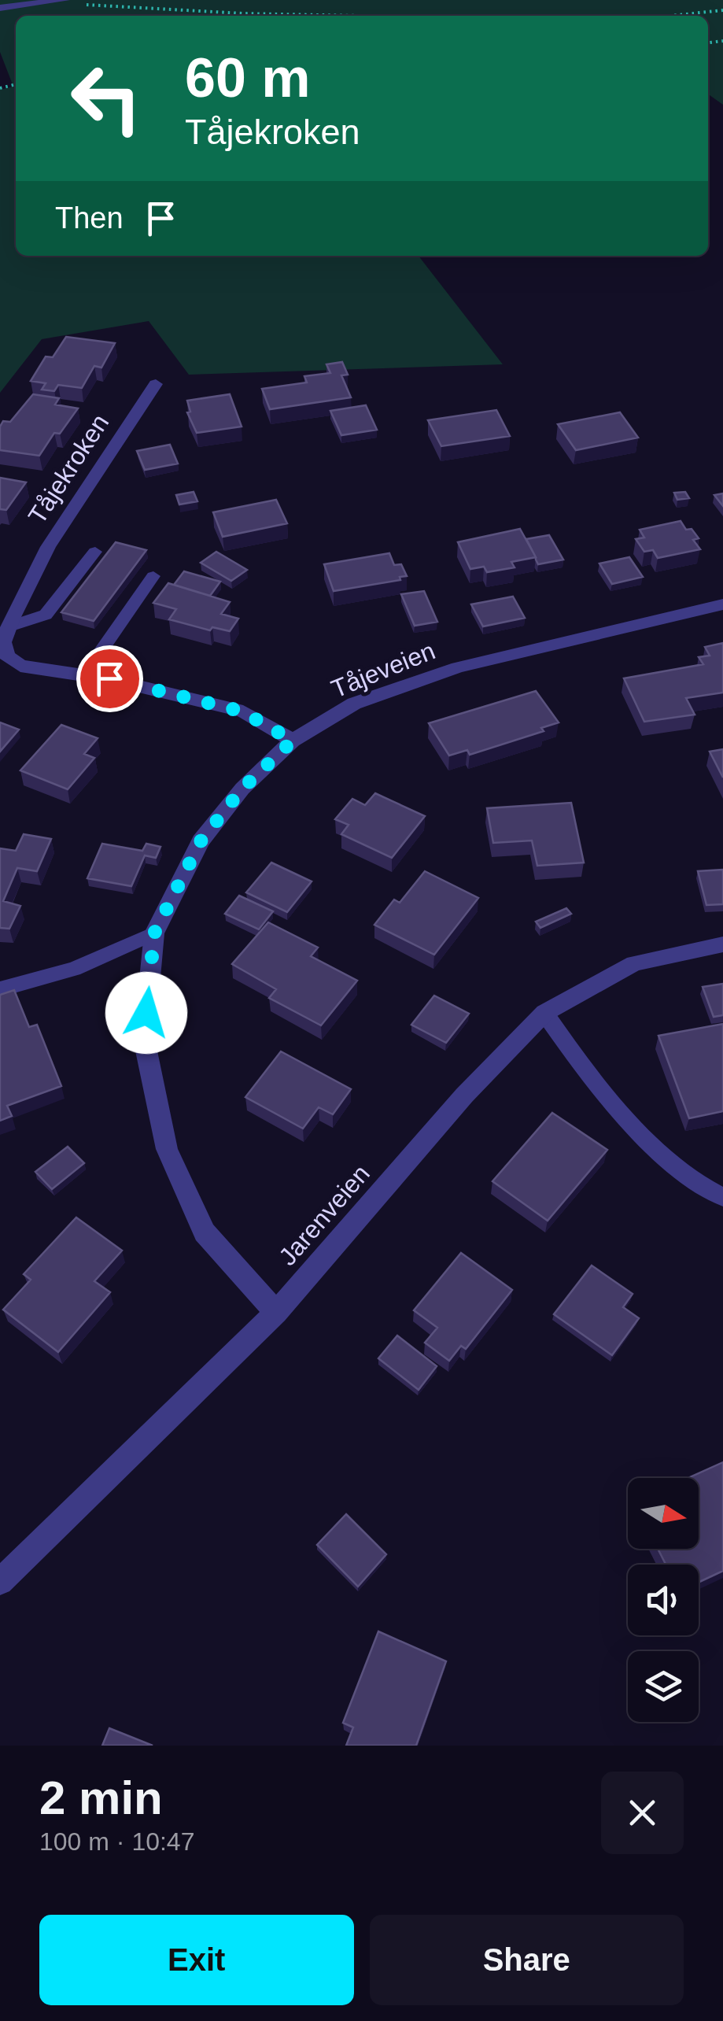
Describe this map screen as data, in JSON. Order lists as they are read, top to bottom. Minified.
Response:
{"streets":{"street":["Tåjekroken","Tåjeveien","Jarenveien"]},"crossings":[["Tåjeveien","Jarenveien"]],"north":"right","page":{"turn":["60 m","Tåjekroken"],"then":"Then","heading":["2 min","100 m · 10:47"],"buttons":["Exit","Share"]}}
